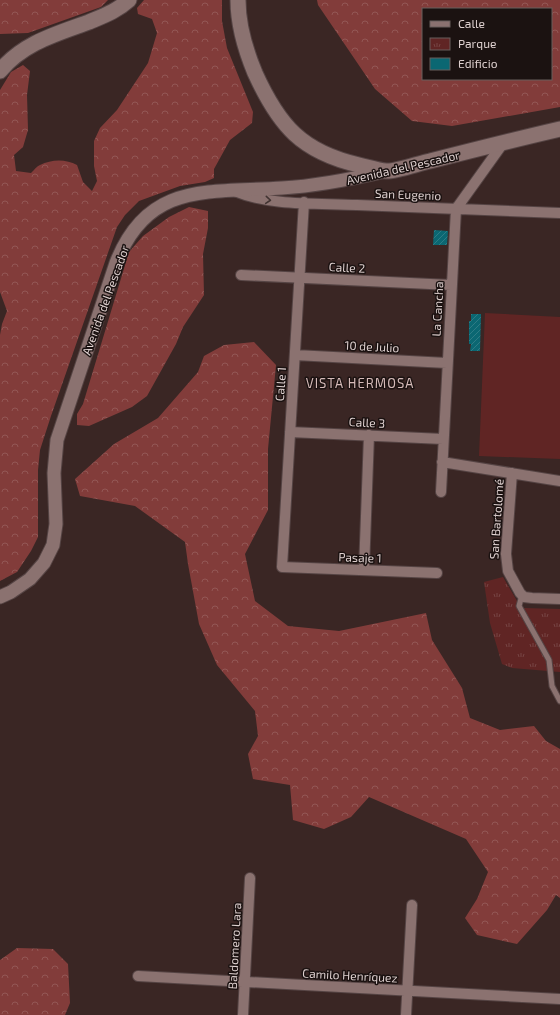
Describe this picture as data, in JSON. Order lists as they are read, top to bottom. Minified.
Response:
{"streets":{"main road":["Avenida del Pescador"],"street":["San Eugenio","Calle 2","La Cancha","10 de Julio","Calle 1","Calle 3","San Bartolomé","Pasaje 1","Baldomero Lara","Camilo Henríquez"]},"crossings":[["Avenida del Pescador","San Eugenio"],["San Eugenio","La Cancha"],["San Eugenio","Calle 1"],["Calle 2","La Cancha"],["Calle 2","Calle 1"],["La Cancha","10 de Julio"],["La Cancha","Calle 3"],["10 de Julio","Calle 1"],["Calle 1","Calle 3"],["Calle 1","Pasaje 1"],["Baldomero Lara","Camilo Henríquez"]],"districts":["VISTA HERMOSA"],"legend":["Calle","Parque","Edificio"]}
